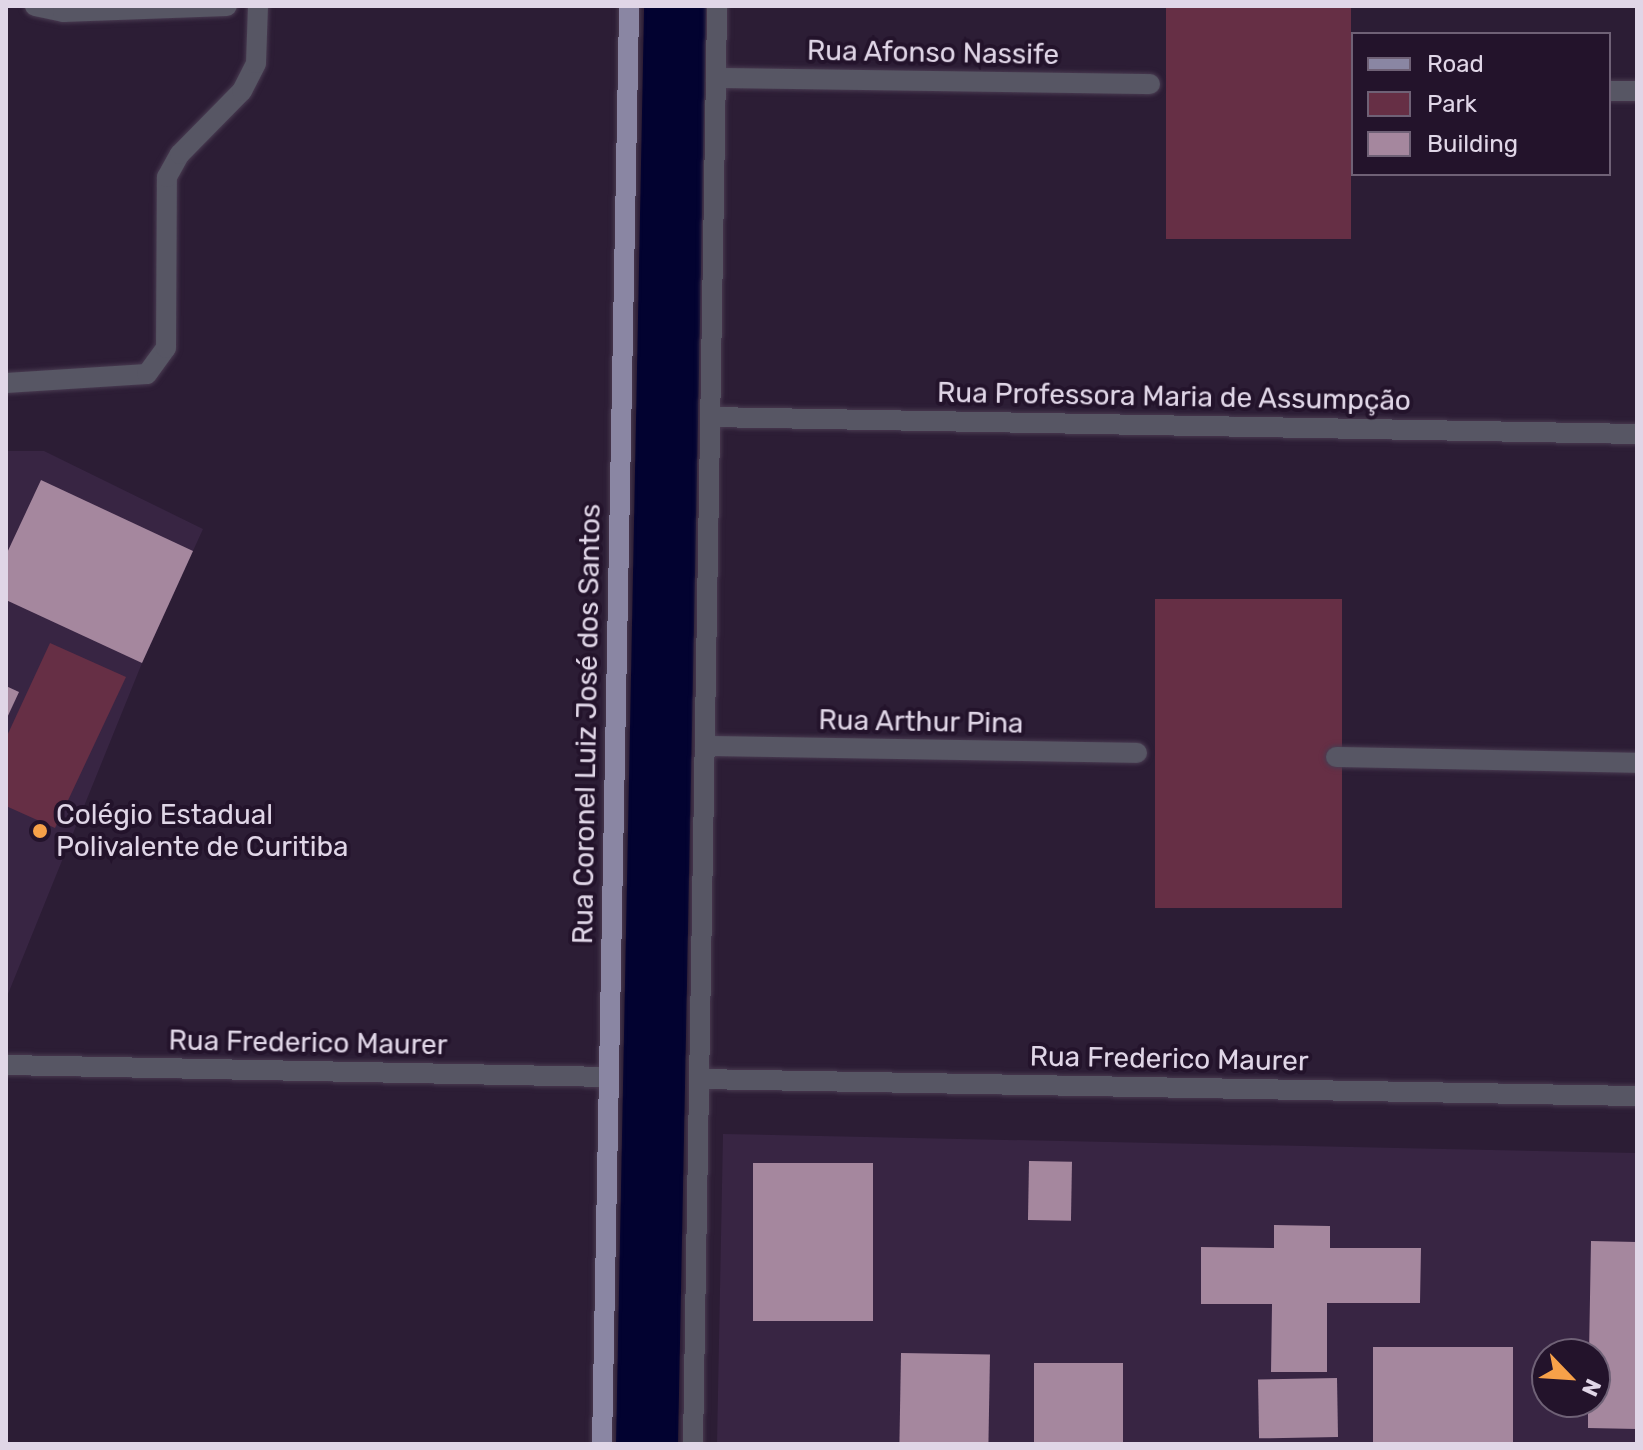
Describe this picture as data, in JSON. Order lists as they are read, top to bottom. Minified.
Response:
{"streets":{"main road":["Rua Coronel Luiz José dos Santos"],"street":["Rua Afonso Nassife","Rua Professora Maria de Assumpção","Rua Arthur Pina","Rua Frederico Maurer"]},"crossings":[["Rua Coronel Luiz José dos Santos","Rua Frederico Maurer"]],"places":["Colégio Estadual Polivalente de Curitiba"],"legend":["Road","Park","Building"],"north":"bottom right"}
